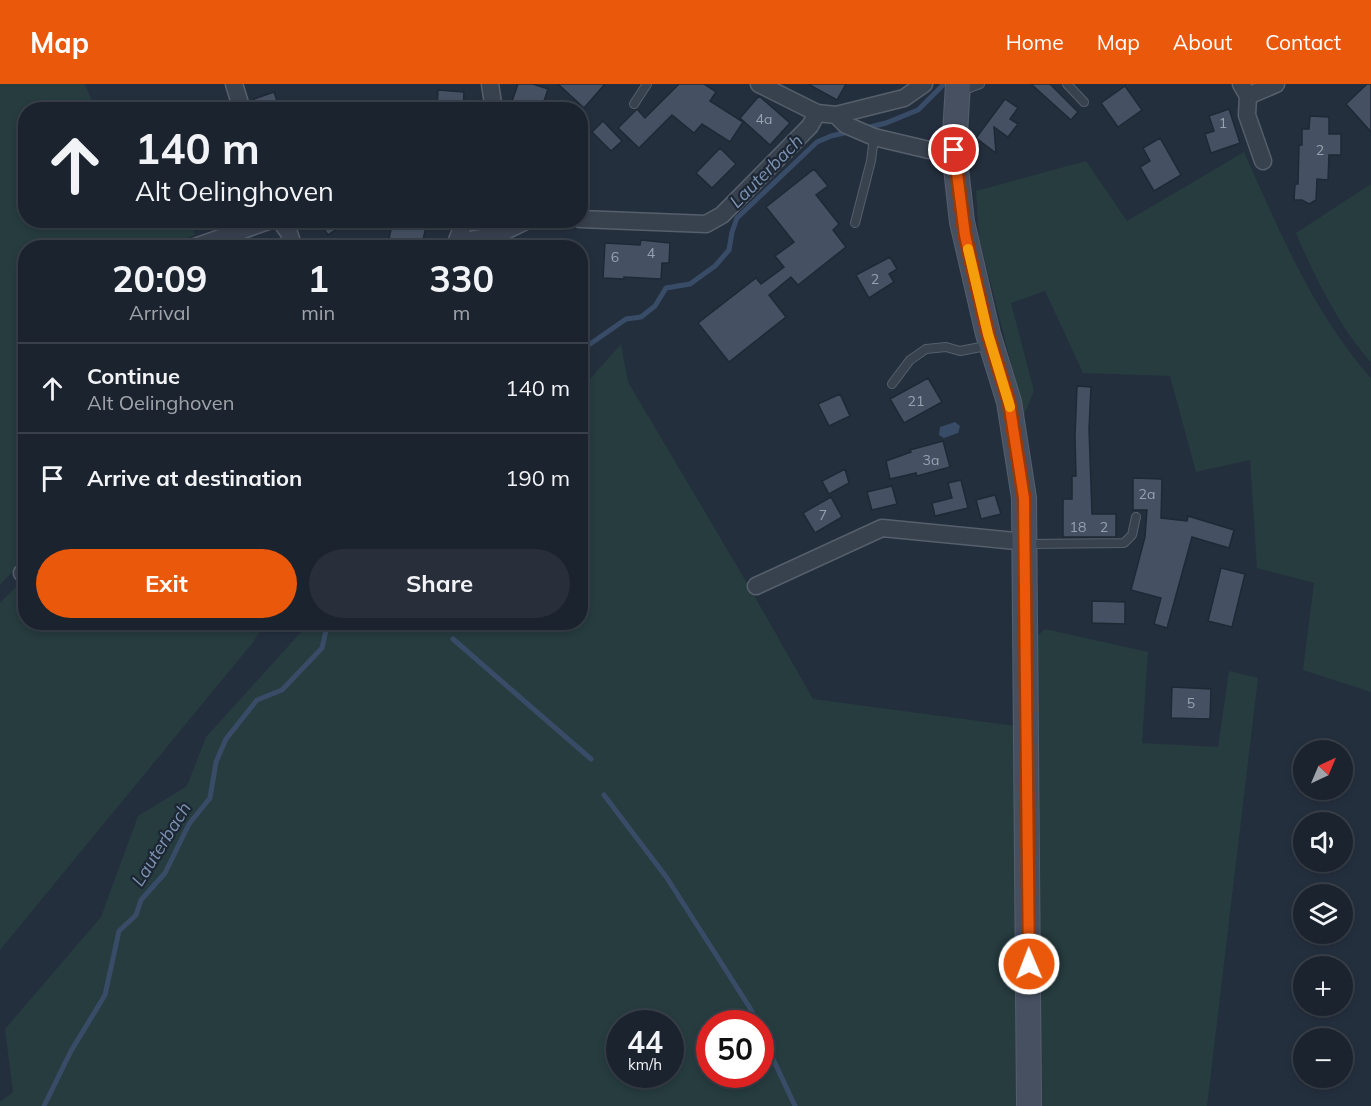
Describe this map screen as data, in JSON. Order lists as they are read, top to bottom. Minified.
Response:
{"water":["Lauterbach"],"house_numbers":["4a","1","2","4","6","2","21","3a","2a","7","18","2","5"],"north":"top right","page":{"header":"Map","nav":["Home","Map","About","Contact"],"turn":["140 m","Alt Oelinghoven"],"eta":["20:09","Arrival","1","min","330","m"],"list":[{"name":"Continue","note":"Alt Oelinghoven","value":"140 m"},{"name":"Arrive at destination","value":"190 m"}],"buttons":["Exit","Share"],"map_buttons":["+","−"],"speed":"44 km/h","limit":"50"}}
